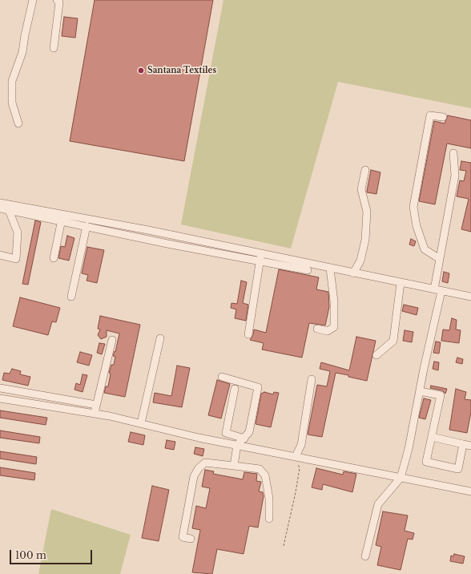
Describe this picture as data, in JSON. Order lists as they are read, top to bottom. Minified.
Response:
{"places":["Santana Textiles"],"scale_bar":"100 m"}
